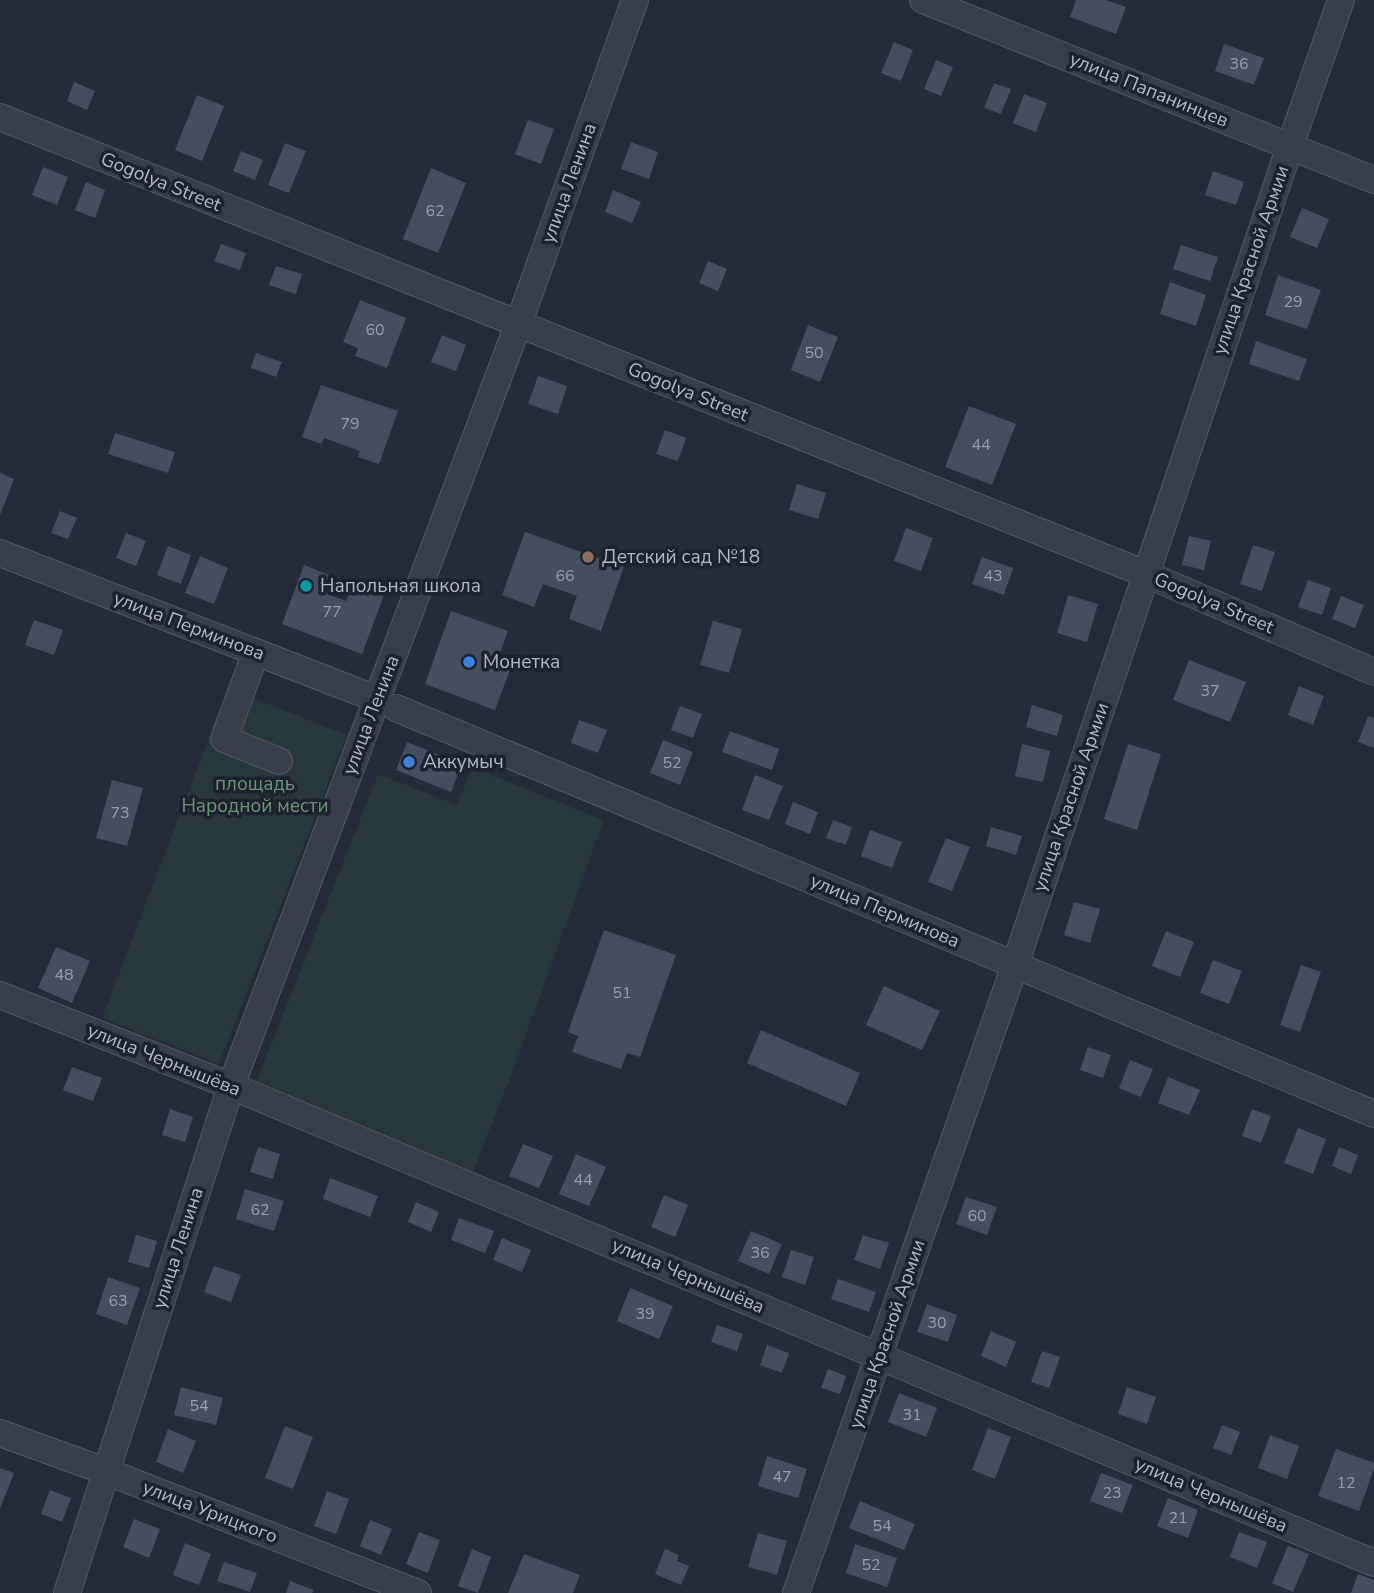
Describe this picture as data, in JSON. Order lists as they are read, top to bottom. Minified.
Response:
{"streets":{"street":["улица Папанинцев","Gogolya Street","улица Ленина","улица Красной Армии","улица Перминова","улица Чернышёва","улица Урицкого"]},"crossings":[["улица Папанинцев","улица Красной Армии"],["Gogolya Street","улица Ленина"],["Gogolya Street","улица Красной Армии"],["улица Ленина","улица Перминова"],["улица Ленина","улица Чернышёва"],["улица Ленина","улица Урицкого"],["улица Красной Армии","улица Перминова"],["улица Красной Армии","улица Чернышёва"]],"parks":["площадь Народной мести"],"places":["Детский сад №18","Напольная школа","Монетка","Аккумыч"],"house_numbers":["36","62","29","60","50","79","44","66","43","77","37","52","73","48","51","44","62","60","36","63","39","30","54","31","47","12","23","21","54","52"]}
